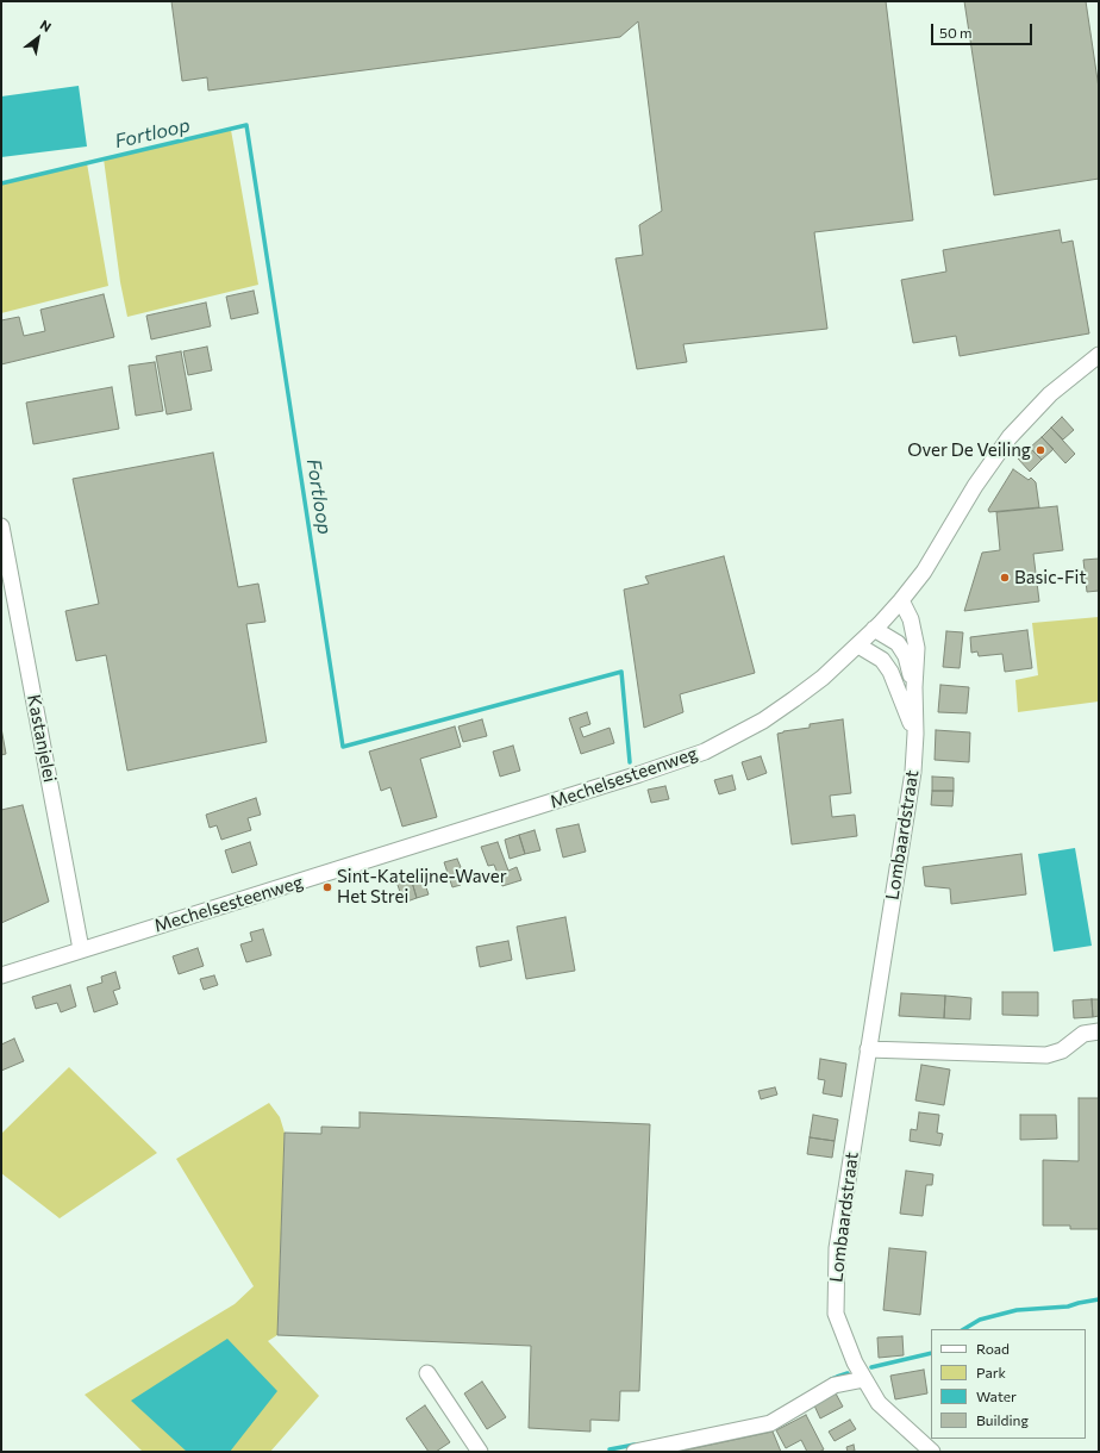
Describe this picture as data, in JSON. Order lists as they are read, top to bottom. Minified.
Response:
{"streets":{"street":["Kastanjelei","Mechelsesteenweg","Lombaardstraat"]},"crossings":[["Kastanjelei","Mechelsesteenweg"],["Mechelsesteenweg","Lombaardstraat"]],"water":["Fortloop"],"places":["Over De Veiling","Basic-Fit","Sint-Katelijne-Waver Het Strei"],"legend":["Road","Park","Water","Building"],"scale_bar":"50 m","north":"top right"}
